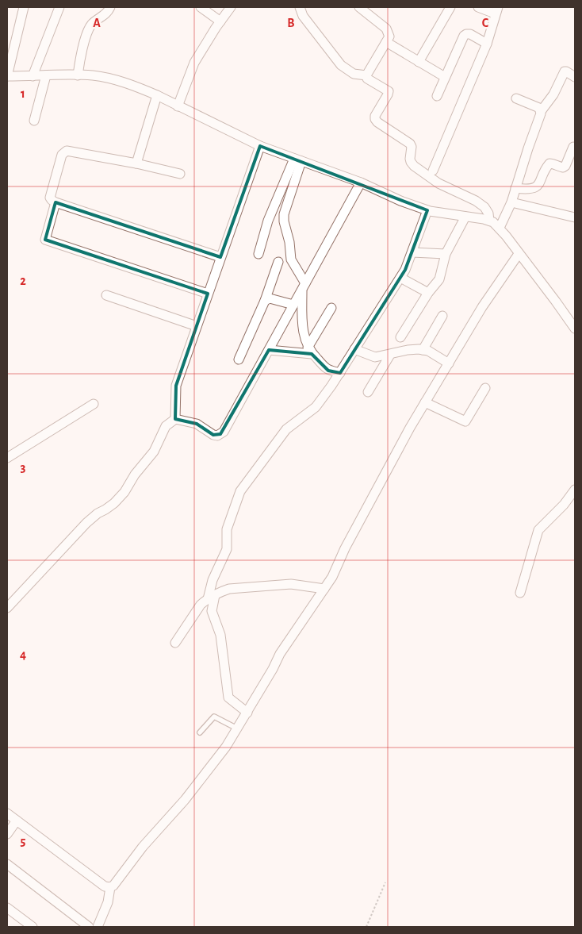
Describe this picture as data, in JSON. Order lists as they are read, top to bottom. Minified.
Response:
{"grid":{"columns":["A","B","C"],"rows":["1","2","3","4","5"]}}
